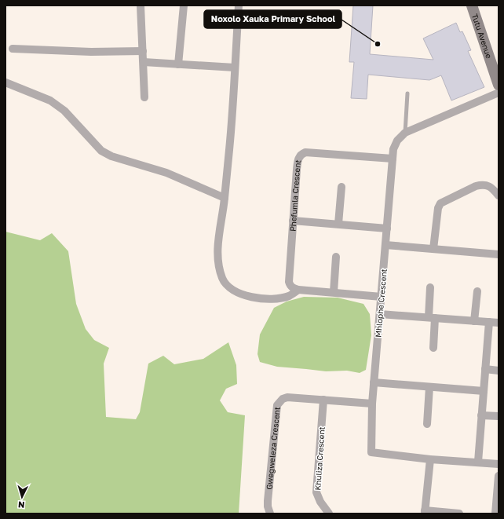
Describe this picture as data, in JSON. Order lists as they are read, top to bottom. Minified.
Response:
{"streets":{"street":["Tutu Avenue","Phefumla Crescent","Mhlophe Crescent","Gwegweleza Crescent","Khuliza Crescent"]},"crossings":[["Phefumla Crescent","Mhlophe Crescent"],["Mhlophe Crescent","Gwegweleza Crescent"],["Gwegweleza Crescent","Khuliza Crescent"]],"places":["Noxolo Xauka Primary School"],"north":"bottom"}
